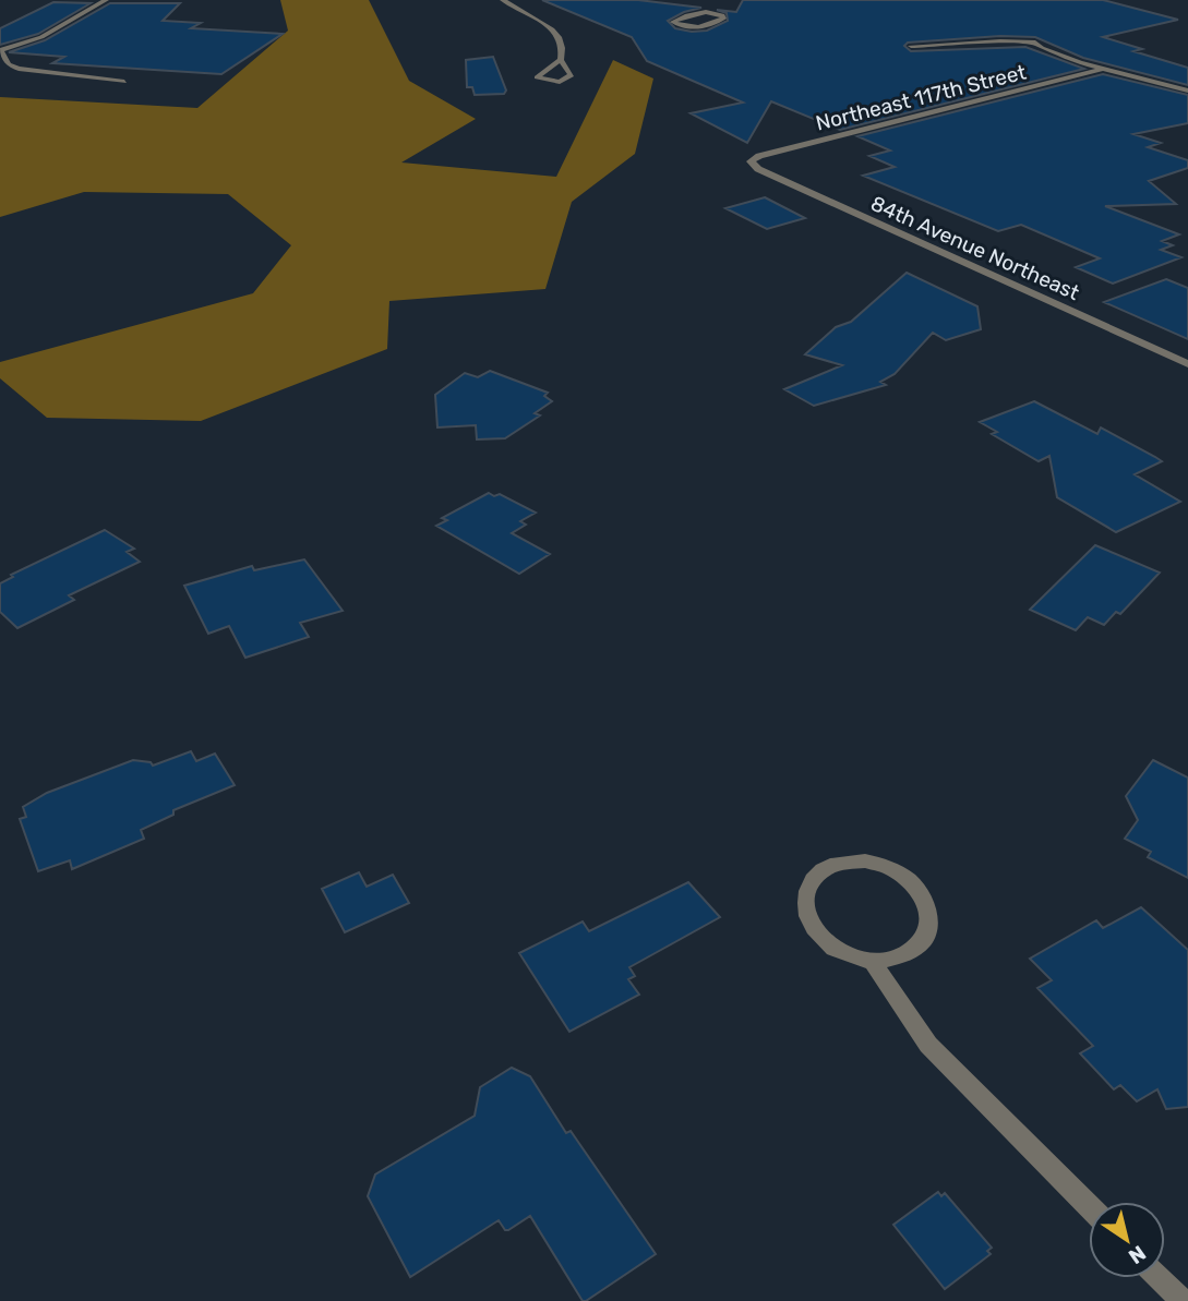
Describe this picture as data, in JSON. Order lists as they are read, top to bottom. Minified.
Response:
{"streets":{"street":["Northeast 117th Street","84th Avenue Northeast"]},"crossings":[["Northeast 117th Street","84th Avenue Northeast"]],"north":"bottom right"}
